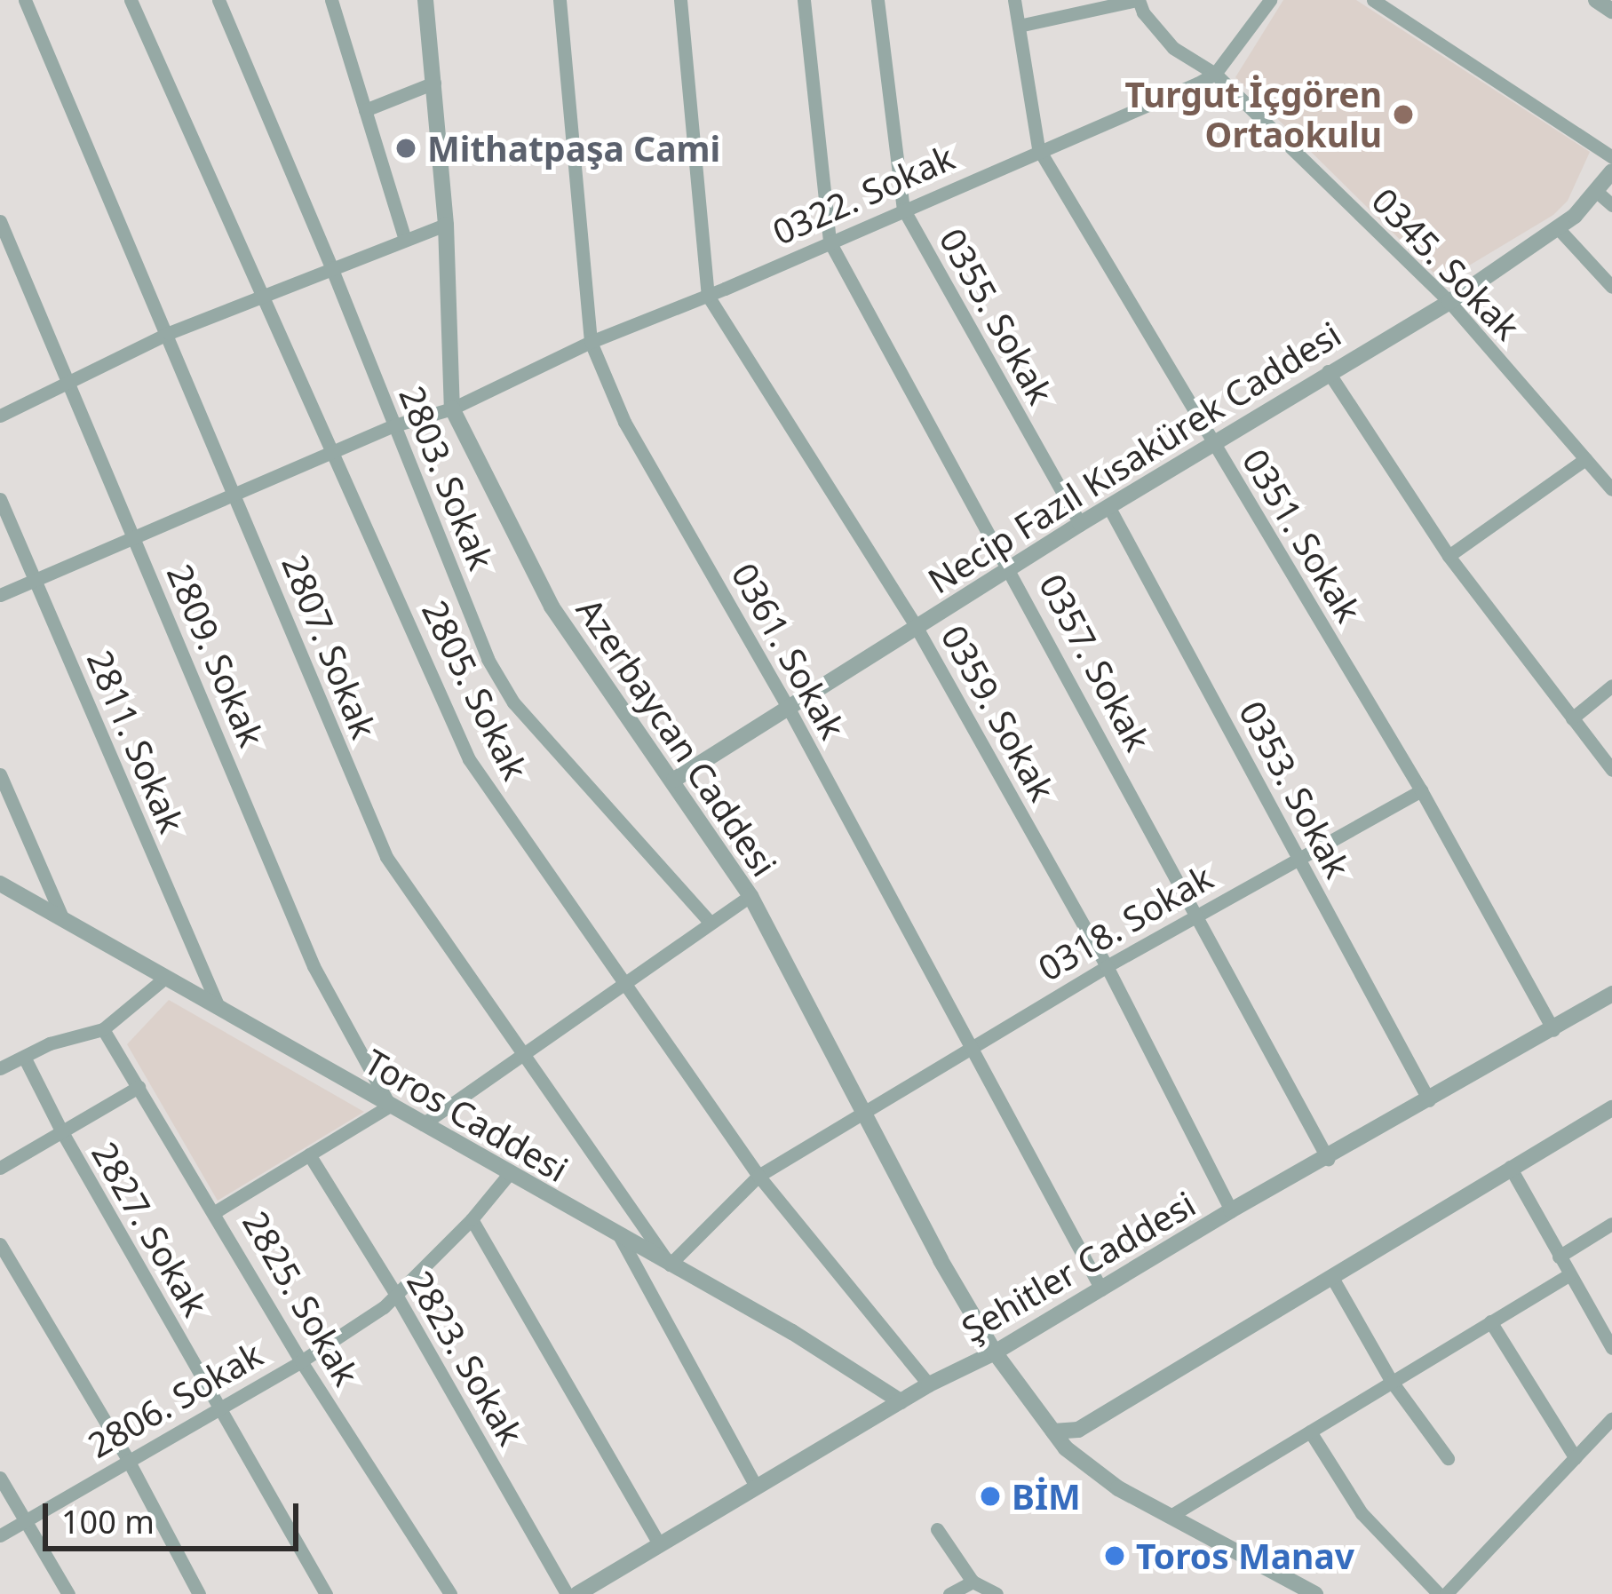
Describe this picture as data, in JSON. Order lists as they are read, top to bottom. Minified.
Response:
{"streets":{"street":["0322. Sokak","0345. Sokak","0355. Sokak","Necip Fazıl Kısakürek Caddesi","2803. Sokak","0351. Sokak","2807. Sokak","0361. Sokak","2809. Sokak","0357. Sokak","2805. Sokak","0359. Sokak","Azerbaycan Caddesi","2811. Sokak","0353. Sokak","0318. Sokak","Toros Caddesi","2827. Sokak","Şehitler Caddesi","2825. Sokak","2823. Sokak","2806. Sokak"]},"crossings":[["0322. Sokak","0345. Sokak"],["0322. Sokak","0355. Sokak"],["0322. Sokak","2803. Sokak"],["0322. Sokak","0351. Sokak"],["0322. Sokak","2807. Sokak"],["0322. Sokak","0361. Sokak"],["0322. Sokak","2809. Sokak"],["0322. Sokak","0357. Sokak"],["0322. Sokak","2805. Sokak"],["0322. Sokak","0359. Sokak"],["0322. Sokak","Azerbaycan Caddesi"],["0322. Sokak","2811. Sokak"],["0345. Sokak","Necip Fazıl Kısakürek Caddesi"],["0355. Sokak","Necip Fazıl Kısakürek Caddesi"],["Necip Fazıl Kısakürek Caddesi","0351. Sokak"],["Necip Fazıl Kısakürek Caddesi","0361. Sokak"],["Necip Fazıl Kısakürek Caddesi","0357. Sokak"],["Necip Fazıl Kısakürek Caddesi","0359. Sokak"],["Necip Fazıl Kısakürek Caddesi","Azerbaycan Caddesi"],["Necip Fazıl Kısakürek Caddesi","0353. Sokak"],["0351. Sokak","0318. Sokak"],["0351. Sokak","Şehitler Caddesi"],["2807. Sokak","0318. Sokak"],["2807. Sokak","Toros Caddesi"],["0361. Sokak","0318. Sokak"],["0361. Sokak","Şehitler Caddesi"],["2809. Sokak","Toros Caddesi"],["0357. Sokak","0318. Sokak"],["0357. Sokak","Şehitler Caddesi"],["2805. Sokak","0318. Sokak"],["2805. Sokak","Şehitler Caddesi"],["0359. Sokak","0318. Sokak"],["0359. Sokak","Şehitler Caddesi"],["Azerbaycan Caddesi","0318. Sokak"],["Azerbaycan Caddesi","Şehitler Caddesi"],["2811. Sokak","Toros Caddesi"],["0353. Sokak","0318. Sokak"],["0353. Sokak","Şehitler Caddesi"],["0318. Sokak","Toros Caddesi"],["Toros Caddesi","Şehitler Caddesi"],["Toros Caddesi","2806. Sokak"],["2827. Sokak","2806. Sokak"],["2825. Sokak","2806. Sokak"],["2823. Sokak","2806. Sokak"]],"places":["Turgut İçgören Ortaokulu","Mithatpaşa Cami","BİM","Toros Manav"],"scale_bar":"100 m"}
